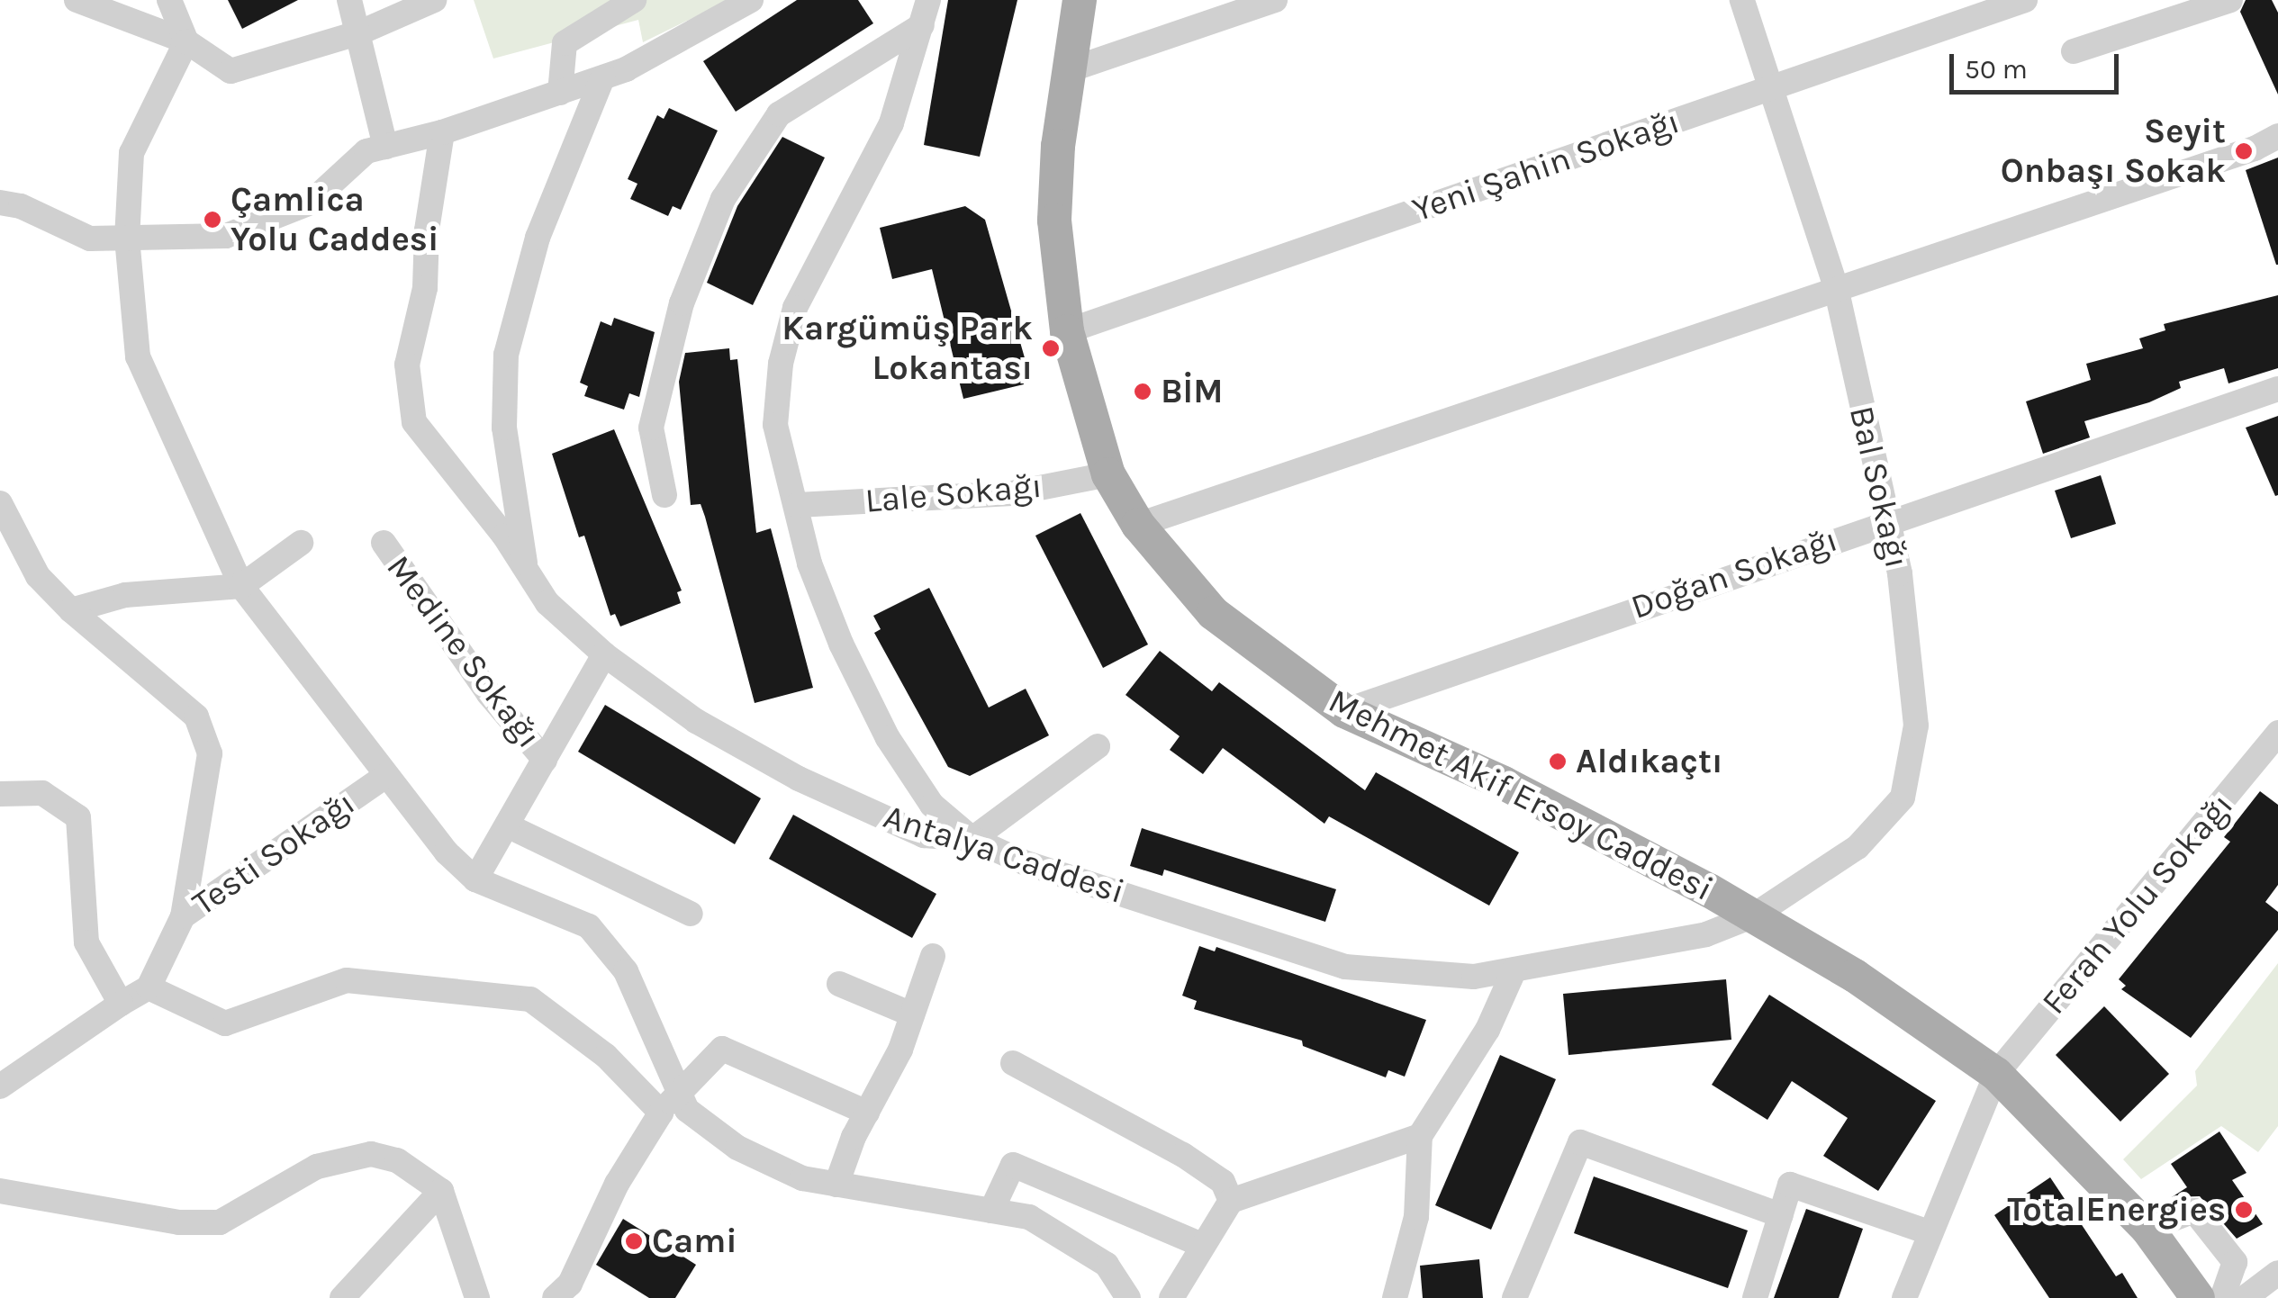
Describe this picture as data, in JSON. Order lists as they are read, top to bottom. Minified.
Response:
{"streets":{"main road":["Mehmet Akif Ersoy Caddesi"],"street":["Yeni Şahin Sokağı","Bal Sokağı","Lale Sokağı","Doğan Sokağı","Medine Sokağı","Testi Sokağı","Antalya Caddesi","Ferah Yolu Sokağı"]},"crossings":[["Yeni Şahin Sokağı","Bal Sokağı"],["Yeni Şahin Sokağı","Mehmet Akif Ersoy Caddesi"],["Bal Sokağı","Doğan Sokağı"],["Bal Sokağı","Mehmet Akif Ersoy Caddesi"],["Bal Sokağı","Antalya Caddesi"],["Lale Sokağı","Mehmet Akif Ersoy Caddesi"],["Doğan Sokağı","Mehmet Akif Ersoy Caddesi"],["Mehmet Akif Ersoy Caddesi","Antalya Caddesi"],["Mehmet Akif Ersoy Caddesi","Ferah Yolu Sokağı"]],"places":["Seyit Onbaşı Sokak","Çamlica Yolu Caddesi","Kargümüş Park Lokantası","BİM","Aldıkaçtı","TotalEnergies","Cami"],"scale_bar":"50 m"}
